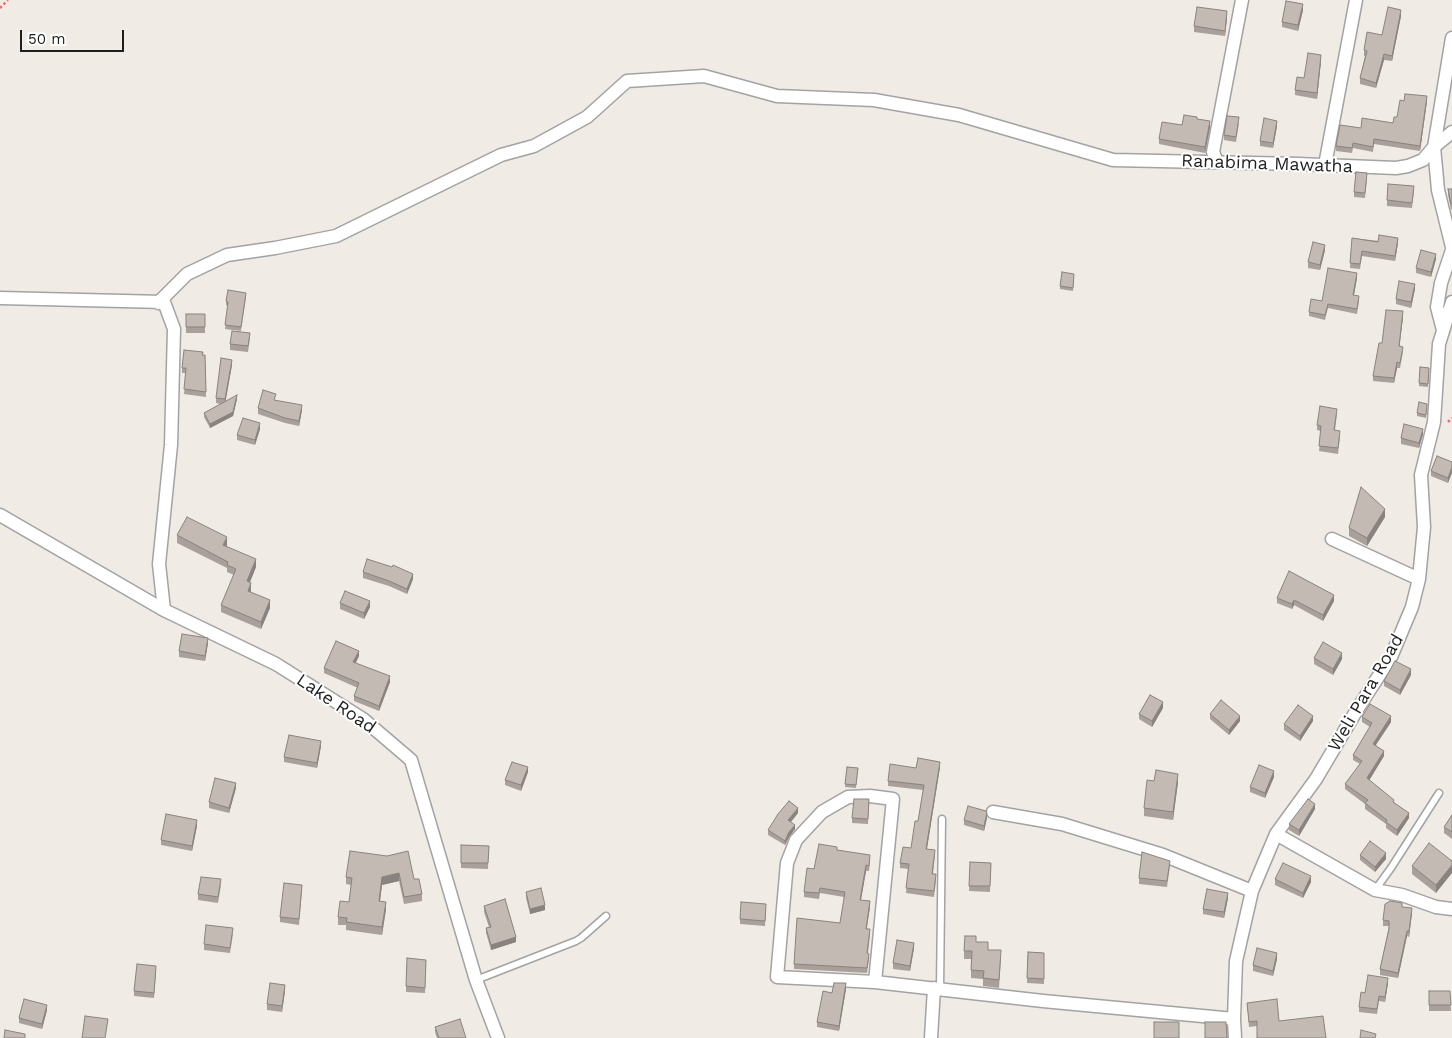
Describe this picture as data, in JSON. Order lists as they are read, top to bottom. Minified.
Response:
{"streets":{"street":["Ranabima Mawatha","Weli Para Road","Lake Road"]},"scale_bar":"50 m"}
